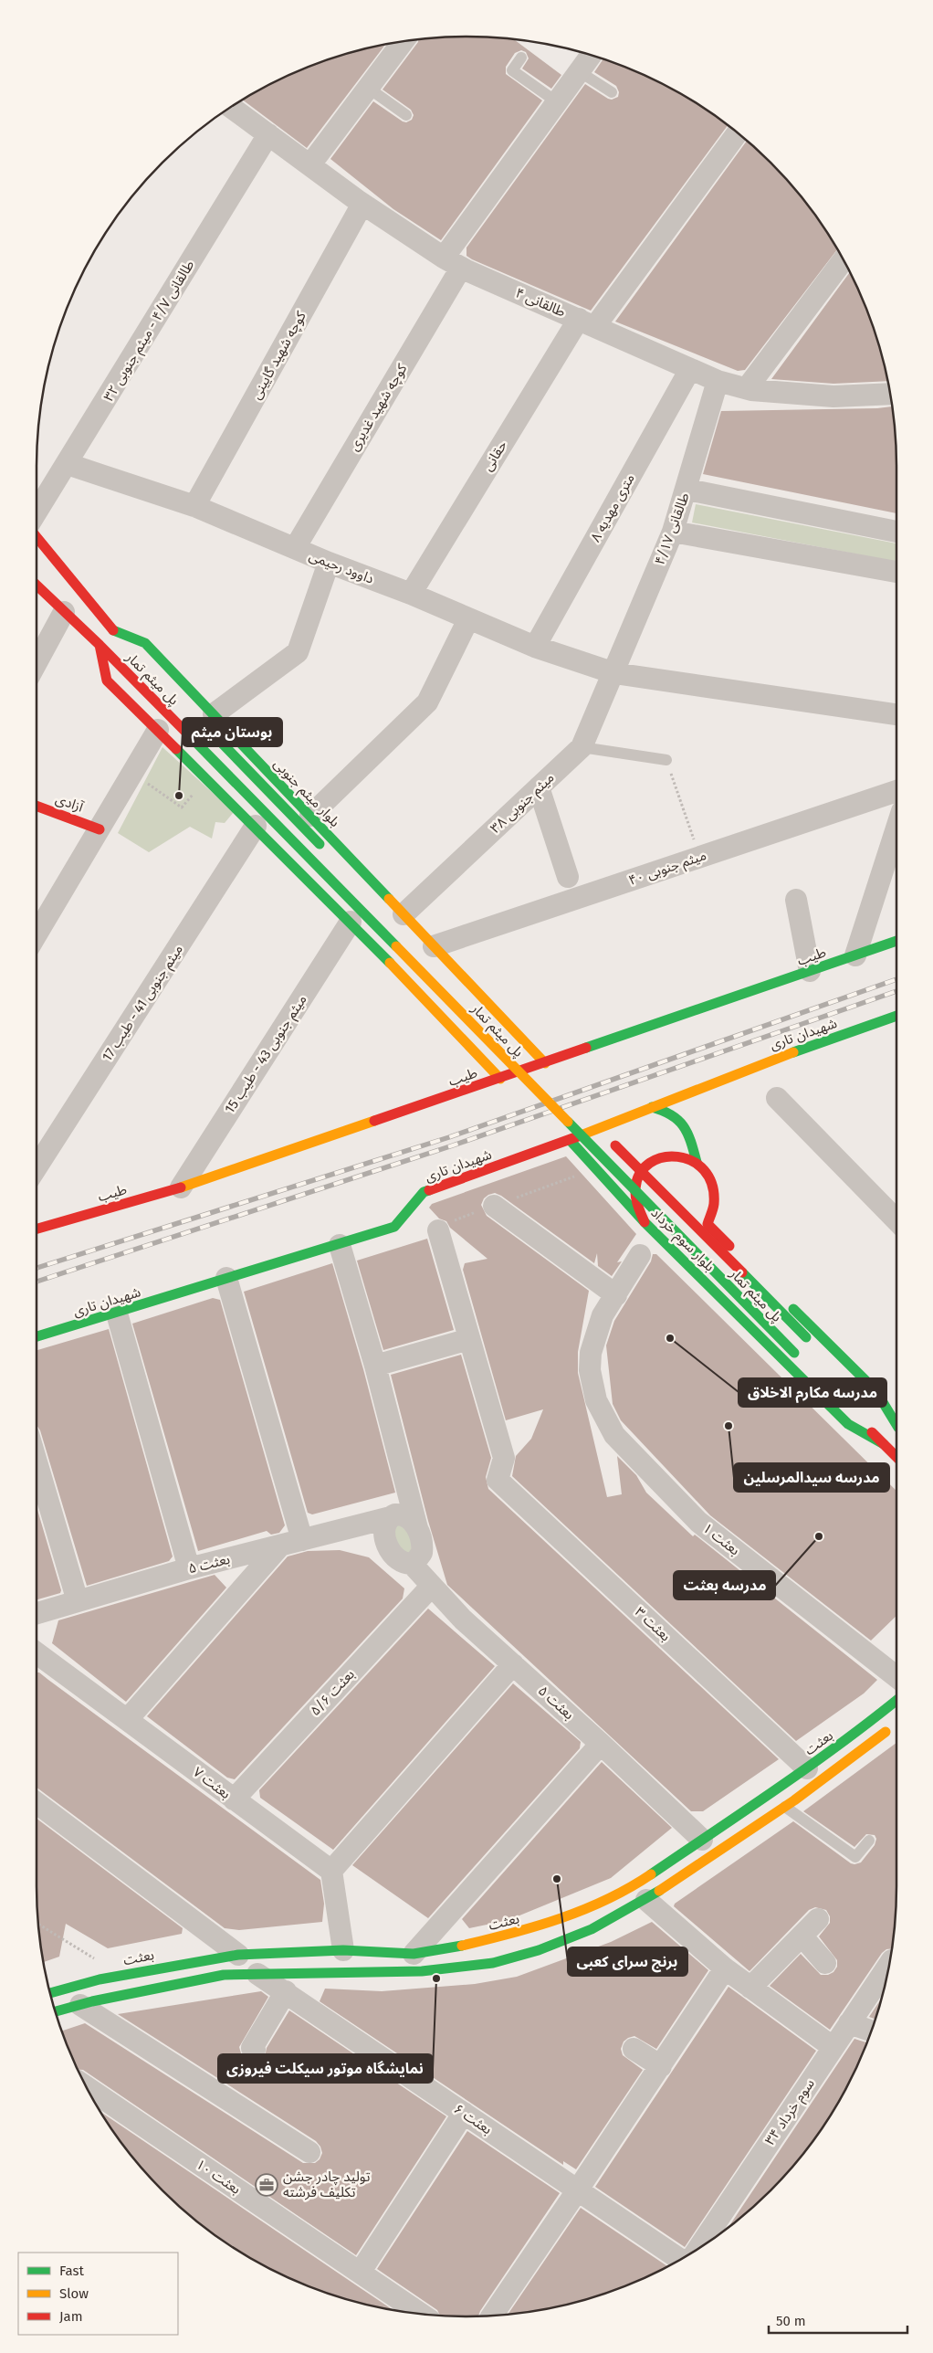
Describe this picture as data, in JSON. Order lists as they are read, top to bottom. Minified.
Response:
{"streets":{"main road":["پل میثم تمار","بلوار میثم جنوبی","آزادی","طیب","شهیدان تاری","بلوار سوم خرداد","بعثت"],"street":["طالقانی ۴","طالقانی ۴/۷ - میثم جنوبی ۳۲","کوچه شهید گایینی","کوچه شهید غدیری","حقانی","۸ متری مهدیه","طالقانی ۴/۱۷","داوود رحیمی","میثم جنوبی ۳۸","میثم جنوبی ۴۰","میثم جنوبی 41 - طیب 17","میثم جنوبی 43 - طیب 15","بعثت ۱","بعثت ۵","بعثت ۳","بعثت ۵/۶","بعثت ۷","سوم خرداد ۳۴","بعثت ۶","بعثت ۱۰"]},"crossings":[["طالقانی ۴","طالقانی ۴/۷ - میثم جنوبی ۳۲"],["طالقانی ۴","کوچه شهید گایینی"],["طالقانی ۴","کوچه شهید غدیری"],["طالقانی ۴","حقانی"],["طالقانی ۴","۸ متری مهدیه"],["طالقانی ۴","طالقانی ۴/۱۷"],["طالقانی ۴/۷ - میثم جنوبی ۳۲","داوود رحیمی"],["کوچه شهید گایینی","داوود رحیمی"],["کوچه شهید غدیری","داوود رحیمی"],["حقانی","داوود رحیمی"],["۸ متری مهدیه","داوود رحیمی"],["طالقانی ۴/۱۷","داوود رحیمی"],["طالقانی ۴/۱۷","میثم جنوبی ۳۸"],["داوود رحیمی","میثم جنوبی ۳۸"],["پل میثم تمار","بلوار میثم جنوبی"],["بلوار میثم جنوبی","میثم جنوبی ۳۸"],["بلوار میثم جنوبی","میثم جنوبی ۴۰"],["بلوار میثم جنوبی","طیب"],["طیب","میثم جنوبی 43 - طیب 15"],["شهیدان تاری","بلوار سوم خرداد"],["بعثت ۵","بعثت ۵/۶"],["بعثت ۵","بعثت"],["بعثت ۳","بعثت"],["بعثت ۵/۶","بعثت ۷"]],"places":{"other":["بوستان میثم","مدرسه مکارم الاخلاق","مدرسه سیدالمرسلین","مدرسه بعثت","برنج سرای کعبی","نمایشگاه موتور سیکلت فیروزی"],"office":["تولید چادر جشن تکلیف فرشته"]},"legend":["Fast","Slow","Jam"],"scale_bar":"50 m"}
